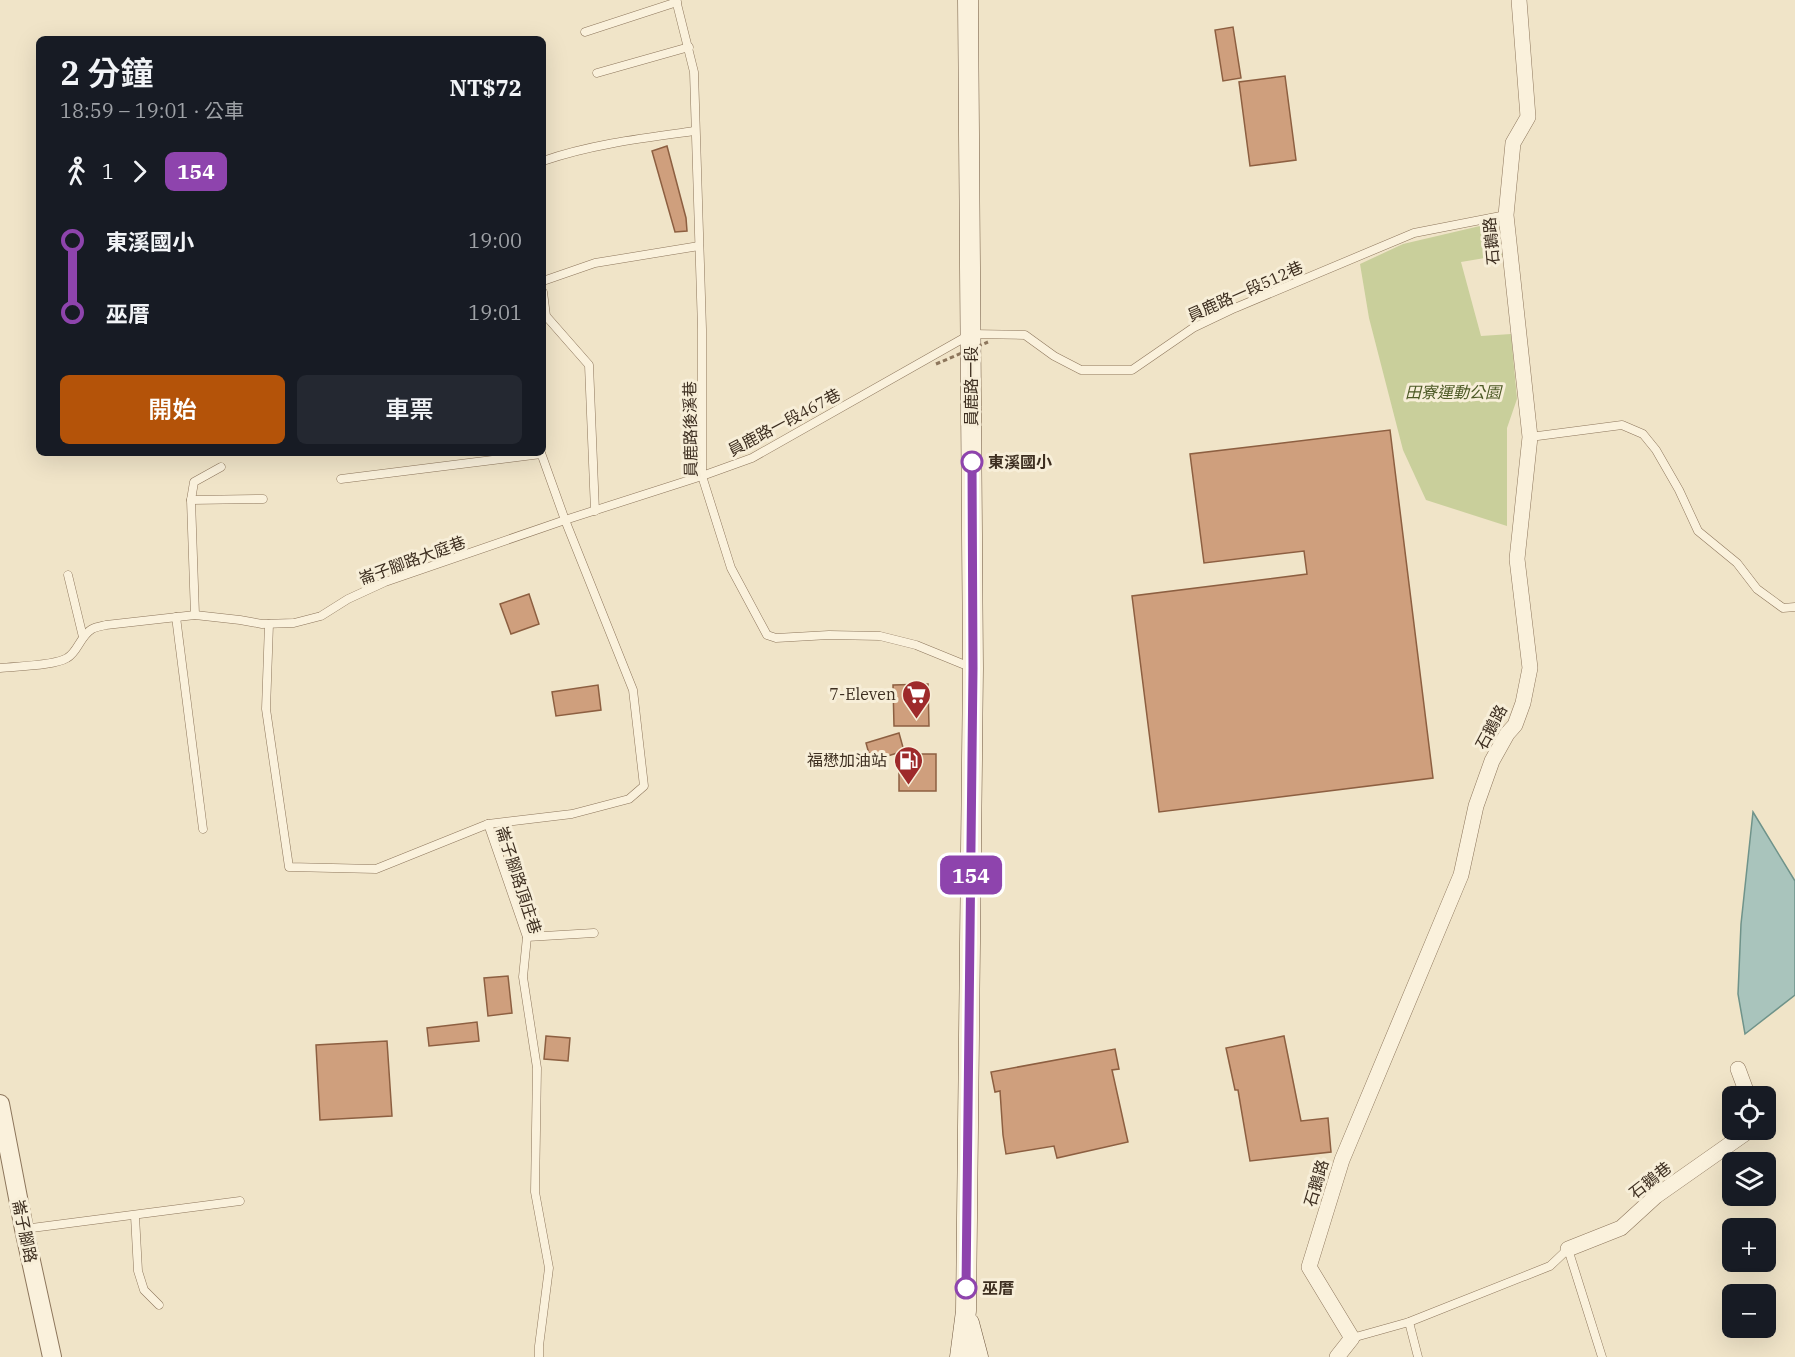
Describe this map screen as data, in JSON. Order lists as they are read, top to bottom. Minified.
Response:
{"streets":{"main road":["員鹿路一段"],"street":["石鵝路","石鵝巷","崙子腳路"],"lane":["員鹿路一段512巷","員鹿路一段467巷","員鹿路後溪巷","崙子腳路大庭巷","崙子腳路頂庄巷"]},"crossings":[["石鵝路","員鹿路一段512巷"],["員鹿路一段512巷","員鹿路一段"],["員鹿路一段512巷","員鹿路一段467巷"],["員鹿路一段","員鹿路一段467巷"],["員鹿路一段","員鹿路後溪巷"],["員鹿路一段467巷","員鹿路後溪巷"],["員鹿路一段467巷","崙子腳路大庭巷"],["崙子腳路大庭巷","崙子腳路頂庄巷"]],"parks":["田寮運動公園"],"places":{"other":["東溪國小","巫厝"],"supermarket":["7-Eleven"],"fuel station":["福懋加油站"]},"lines":["bus line 154"],"page":{"on_map":"154","heading":["2 分鐘","18:59 – 19:01 · 公車","NT$72"],"legs":["1","154"],"list":[{"name":"東溪國小","value":"19:00"},{"name":"巫厝","value":"19:01"}],"buttons":["開始","車票"],"map_buttons":["+","−"]}}
